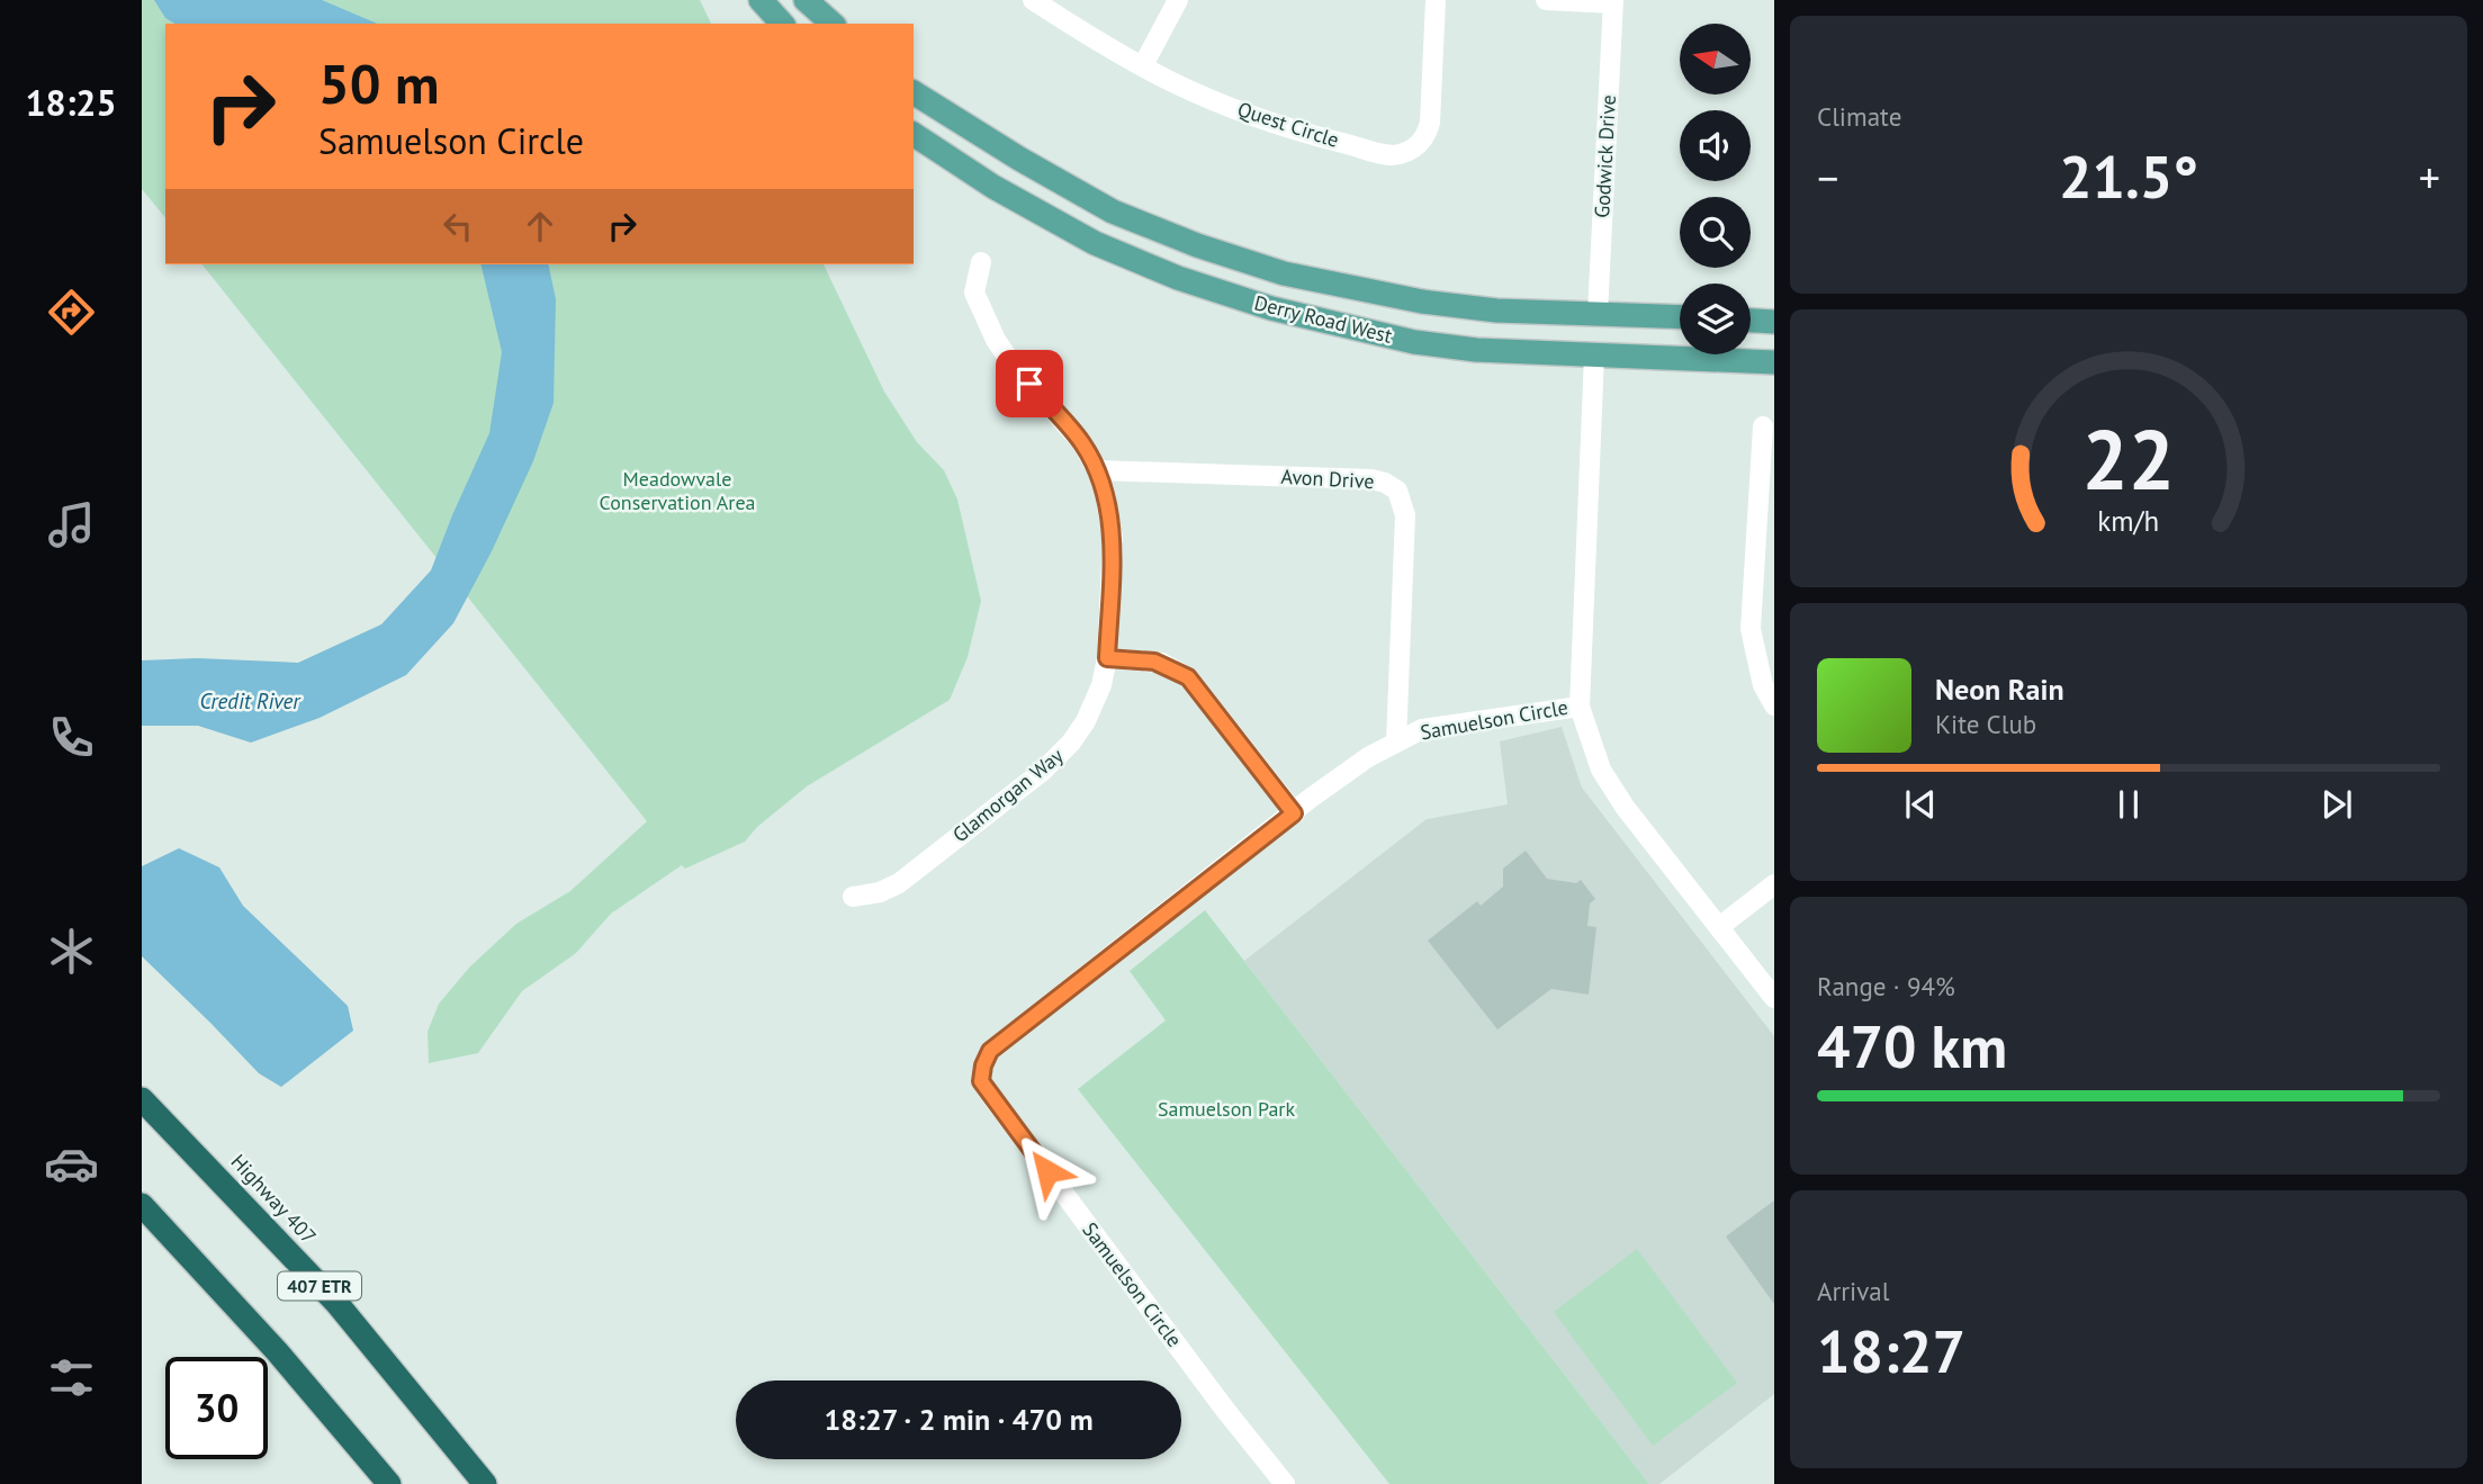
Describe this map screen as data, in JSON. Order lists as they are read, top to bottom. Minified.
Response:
{"streets":{"highway":["Highway 407","407 ETR"],"main road":["Derry Road West"],"street":["Quest Circle","Godwick Drive","Avon Drive","Samuelson Circle","Glamorgan Way"]},"crossings":[["Godwick Drive","Derry Road West"],["Avon Drive","Samuelson Circle"],["Avon Drive","Glamorgan Way"]],"water":["Credit River"],"parks":["Meadowvale Conservation Area","Samuelson Park"],"north":"left","page":{"tabs":"18:25","tile":["Climate",["Range · 94%","470 km"],["Arrival","18:27"]],"turn":["50 m","Samuelson Circle"],"heat":["−","21.5°","+"],"song":["Neon Rain","Kite Club"],"limit":"30","trip":"18:27 · 2 min · 470 m","gauge":["22","km/h"]}}
